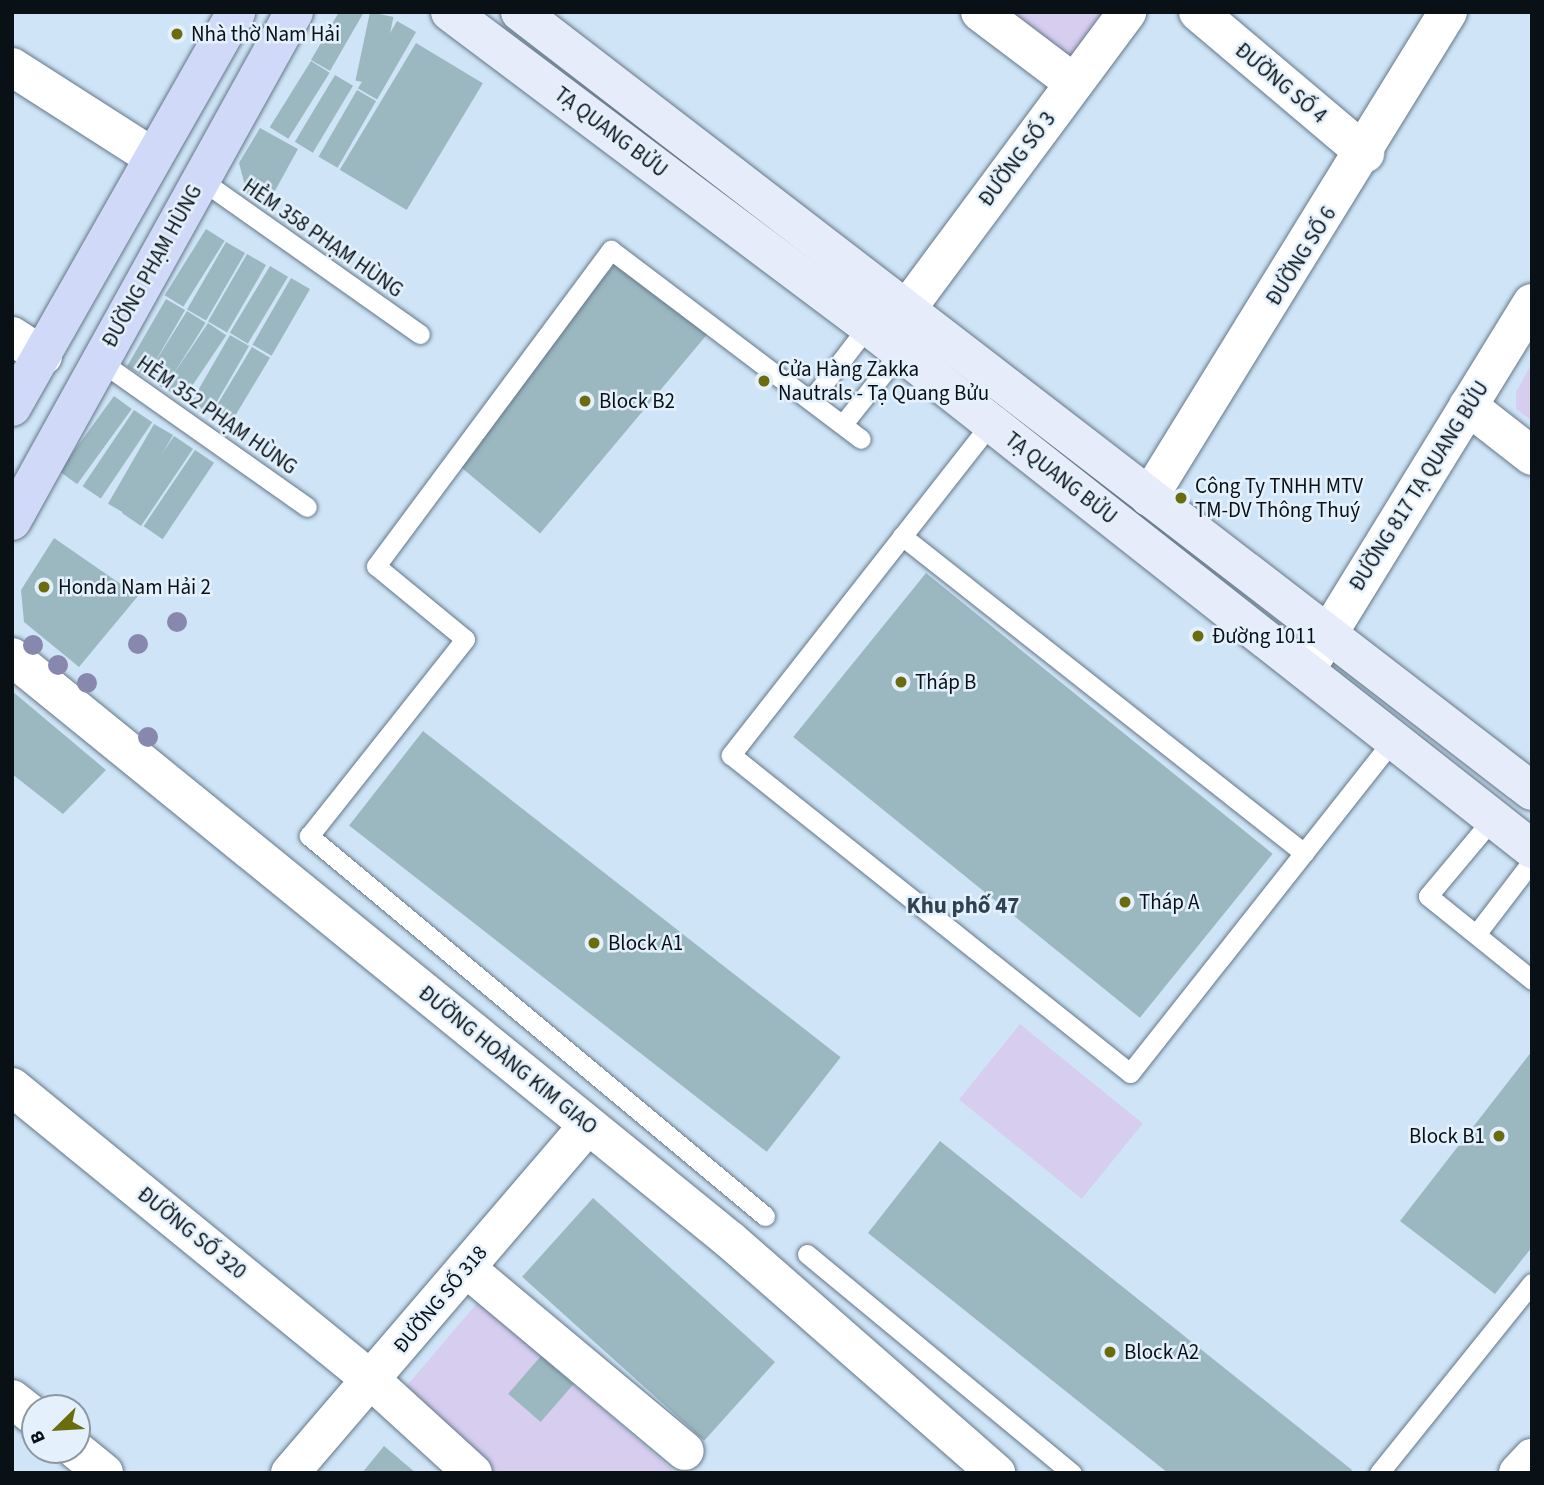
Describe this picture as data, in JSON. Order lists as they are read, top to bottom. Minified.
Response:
{"streets":{"main road":["TẠ QUANG BỬU","ĐƯỜNG PHẠM HÙNG"],"street":["ĐƯỜNG SỐ 4","ĐƯỜNG SỐ 3","ĐƯỜNG SỐ 6","ĐƯỜNG 817 TẠ QUANG BỬU","ĐƯỜNG HOÀNG KIM GIAO","ĐƯỜNG SỐ 320","ĐƯỜNG SỐ 318"],"lane":["HẺM 358 PHẠM HÙNG","HẺM 352 PHẠM HÙNG"]},"crossings":[["ĐƯỜNG SỐ 4","ĐƯỜNG SỐ 6"],["TẠ QUANG BỬU","ĐƯỜNG SỐ 3"],["TẠ QUANG BỬU","ĐƯỜNG SỐ 6"],["TẠ QUANG BỬU","ĐƯỜNG 817 TẠ QUANG BỬU"],["HẺM 358 PHẠM HÙNG","ĐƯỜNG PHẠM HÙNG"],["ĐƯỜNG PHẠM HÙNG","HẺM 352 PHẠM HÙNG"],["ĐƯỜNG HOÀNG KIM GIAO","ĐƯỜNG SỐ 318"],["ĐƯỜNG SỐ 320","ĐƯỜNG SỐ 318"]],"districts":["Khu phố 47"],"places":["Nhà thờ Nam Hải","Cửa Hàng Zakka Nautrals - Tạ Quang Bửu","Block B2","Công Ty TNHH MTV TM-DV Thông Thuý","Honda Nam Hải 2","Đường 1011","Tháp B","Tháp A","Block A1","Block B1","Block A2"],"north":"bottom left"}
